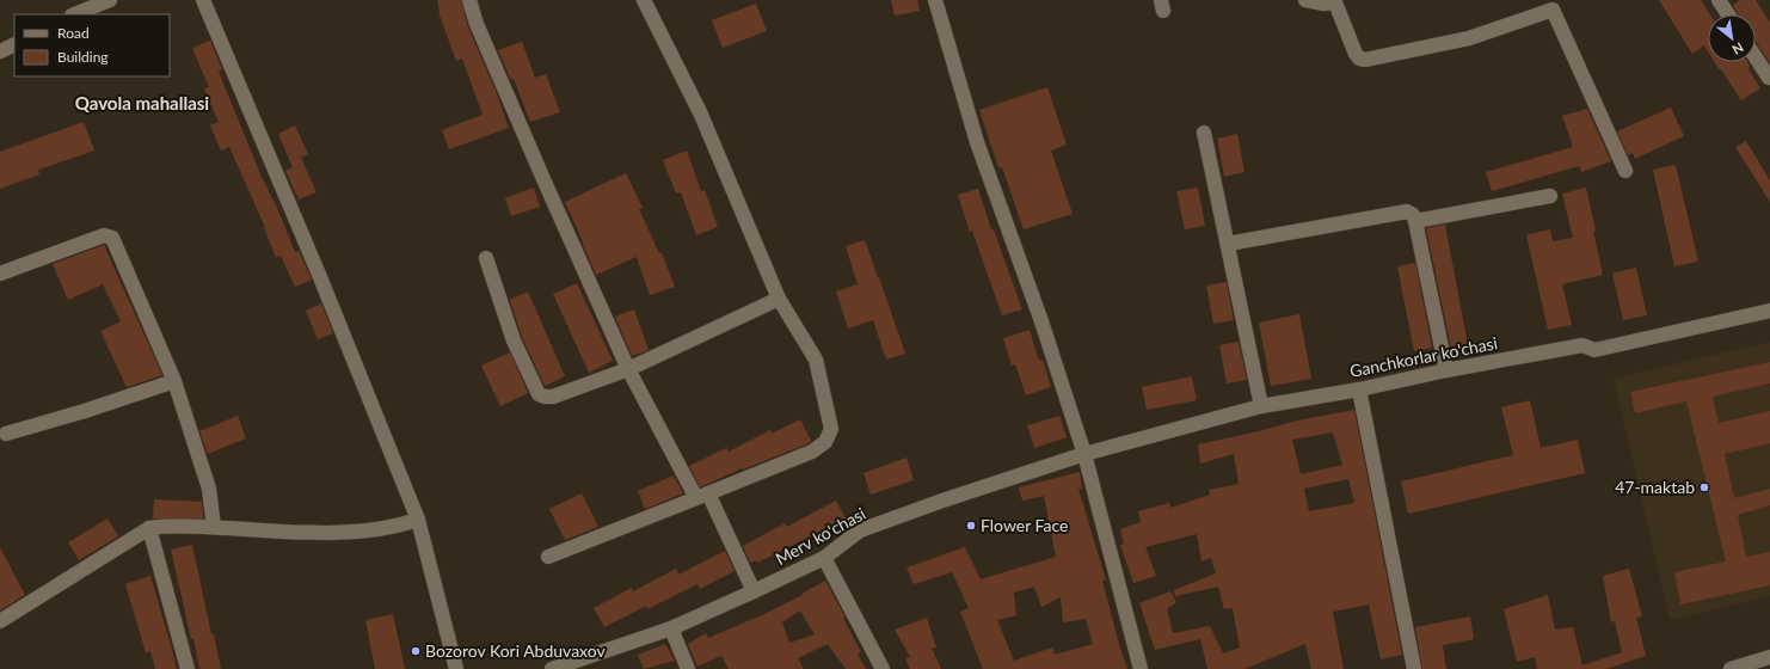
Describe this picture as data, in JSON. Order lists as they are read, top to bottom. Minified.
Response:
{"streets":{"street":["Ganchkorlar ko'chasi","Merv ko'chasi"]},"crossings":[["Ganchkorlar ko'chasi","Merv ko'chasi"]],"districts":["Qavola mahallasi"],"places":["47-maktab","Flower Face","Bozorov Kori Abduvaxov"],"legend":["Road","Building"],"north":"bottom right"}
